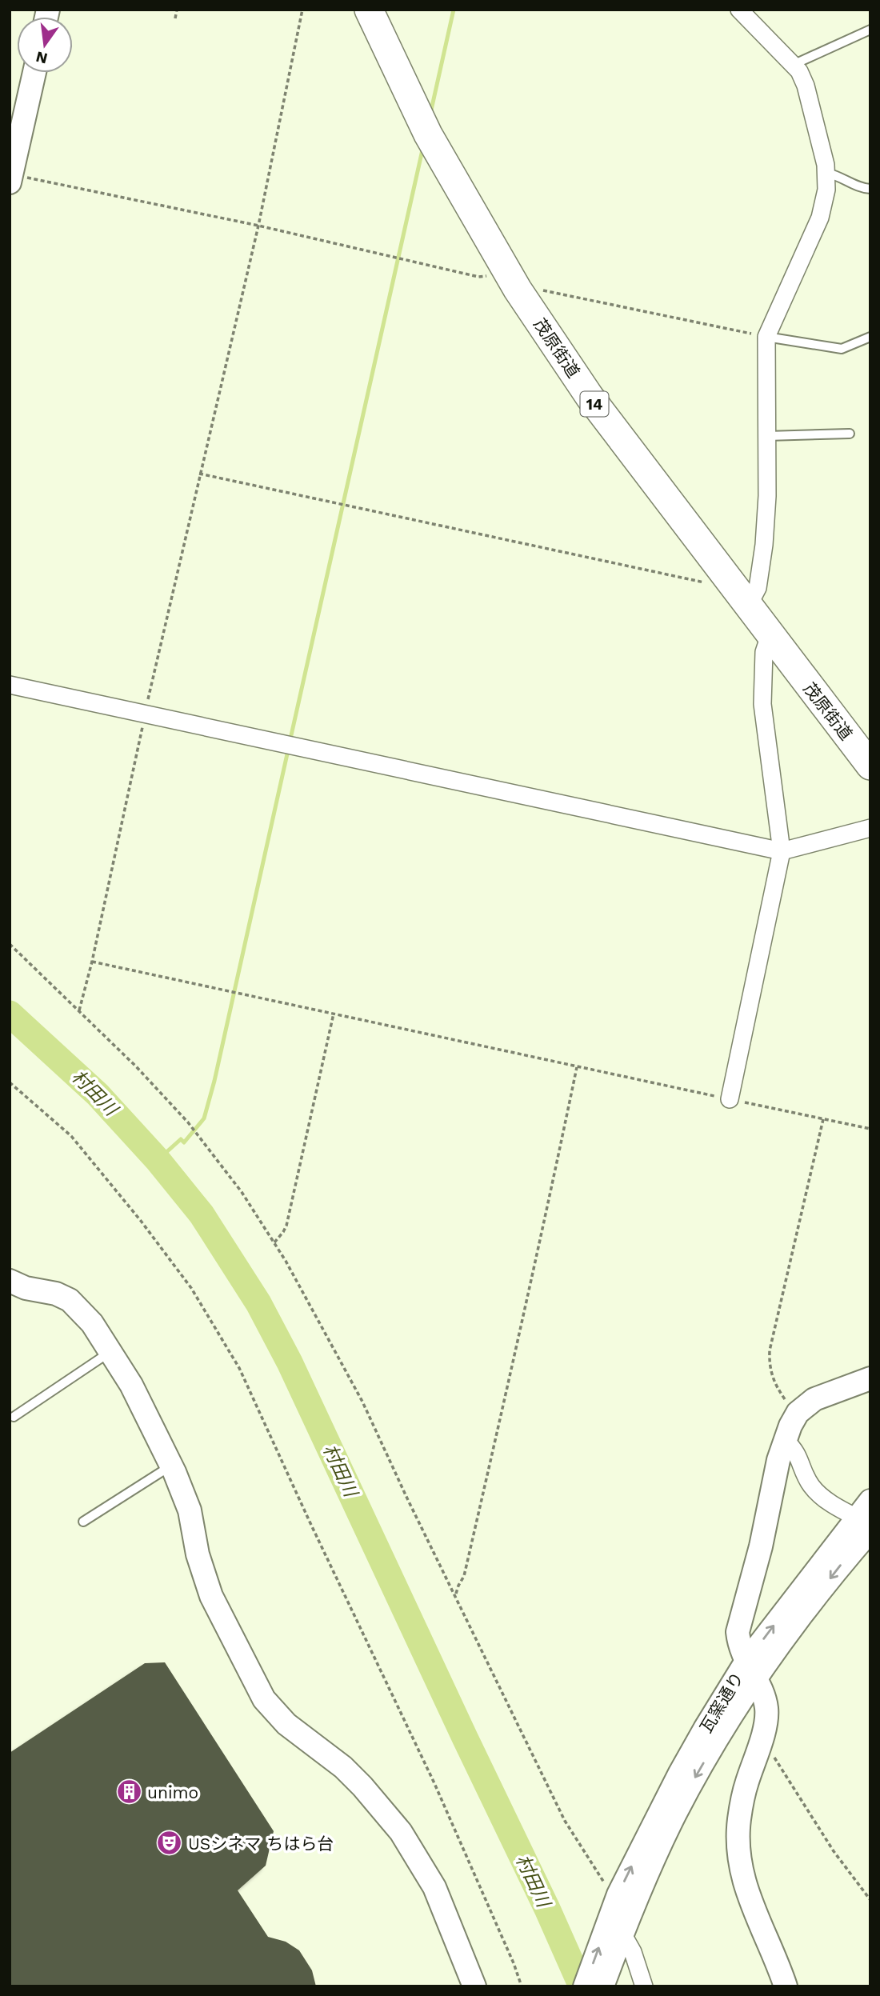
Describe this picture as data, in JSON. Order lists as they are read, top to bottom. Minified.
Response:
{"streets":{"main road":["茂原街道","14"],"street":["瓦窯通り"]},"water":["村田川"],"places":{"building":["unimo"],"theatre":["USシネマ ちはら台"]},"north":"bottom"}
